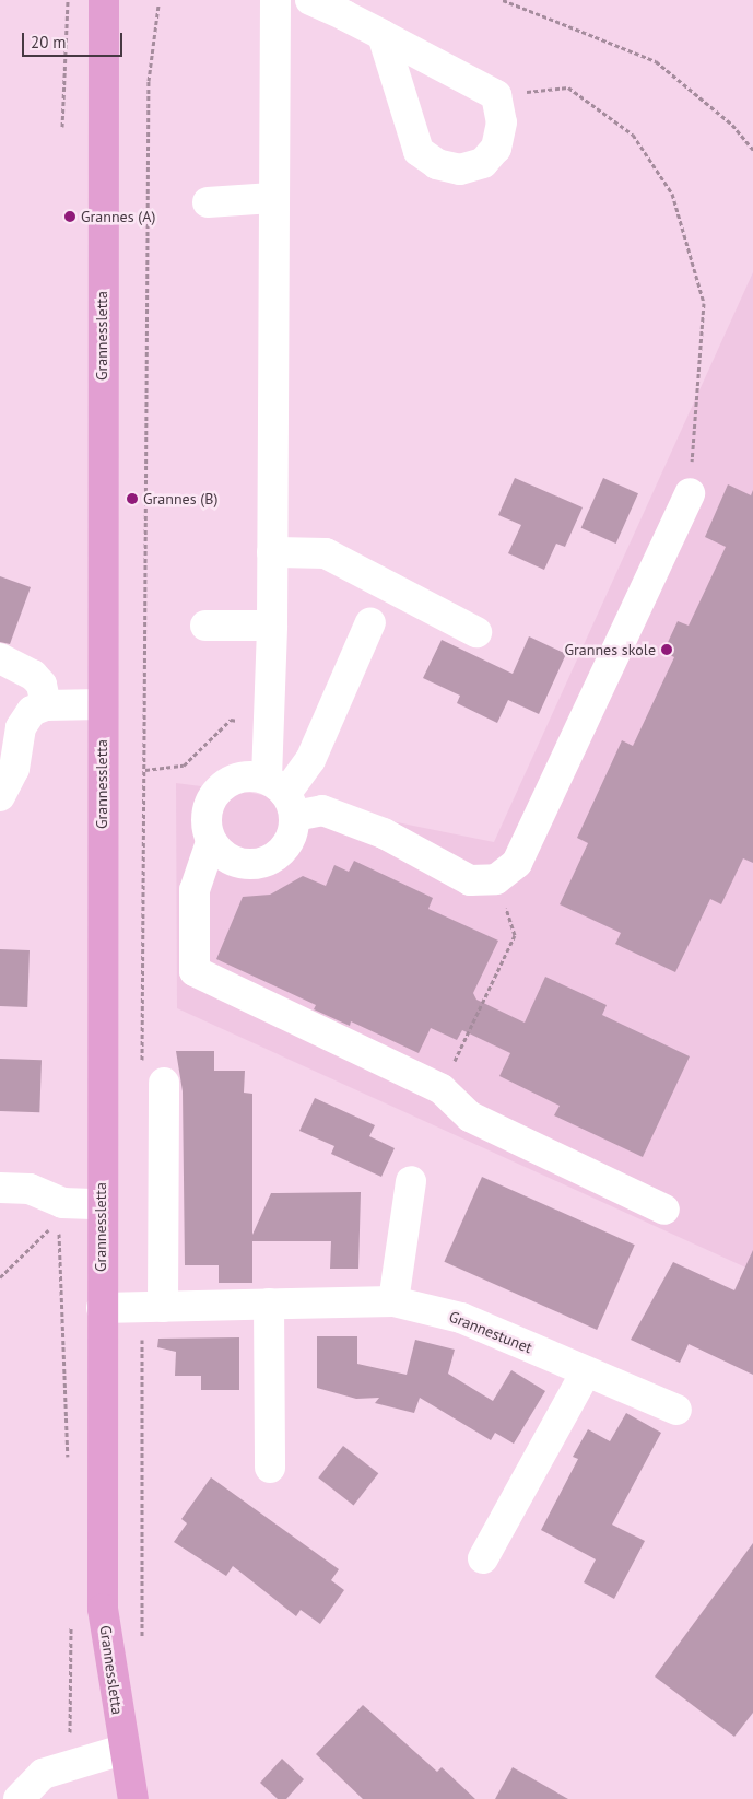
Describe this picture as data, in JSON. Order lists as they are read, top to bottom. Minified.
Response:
{"streets":{"main road":["Grannessletta"],"street":["Grannestunet"]},"crossings":[["Grannessletta","Grannestunet"]],"places":["Grannes (A)","Grannes (B)","Grannes skole"],"scale_bar":"20 m"}
